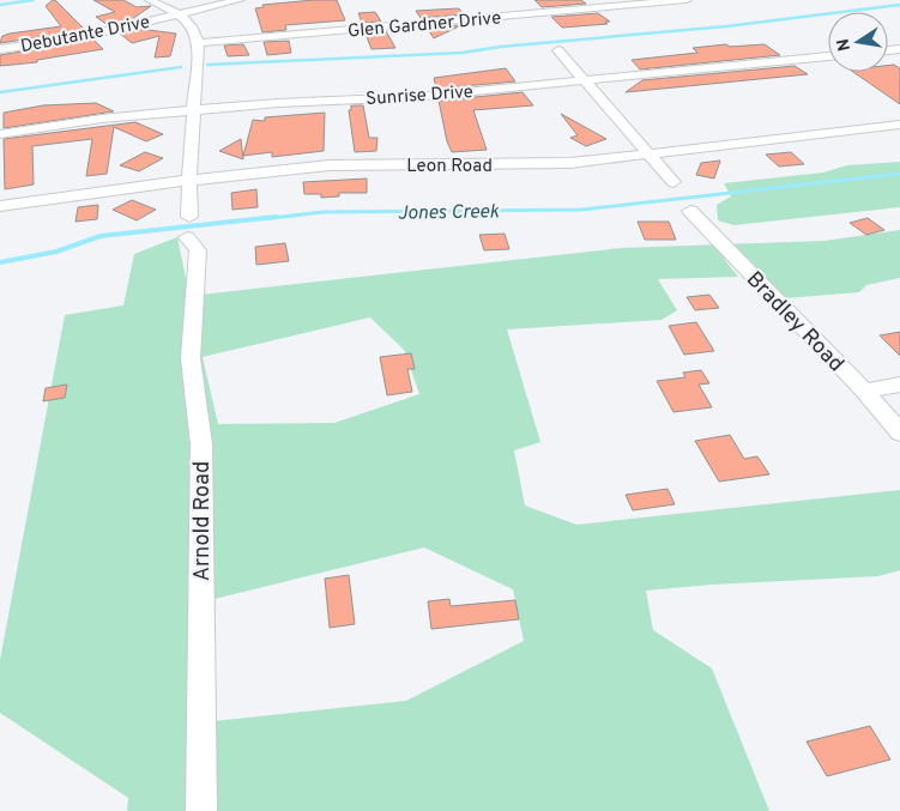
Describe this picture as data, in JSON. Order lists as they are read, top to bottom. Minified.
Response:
{"streets":{"street":["Glen Gardner Drive","Debutante Drive","Sunrise Drive","Leon Road","Bradley Road","Arnold Road"]},"crossings":[["Glen Gardner Drive","Arnold Road"],["Sunrise Drive","Arnold Road"],["Leon Road","Arnold Road"]],"water":["Jones Creek"],"north":"left"}
